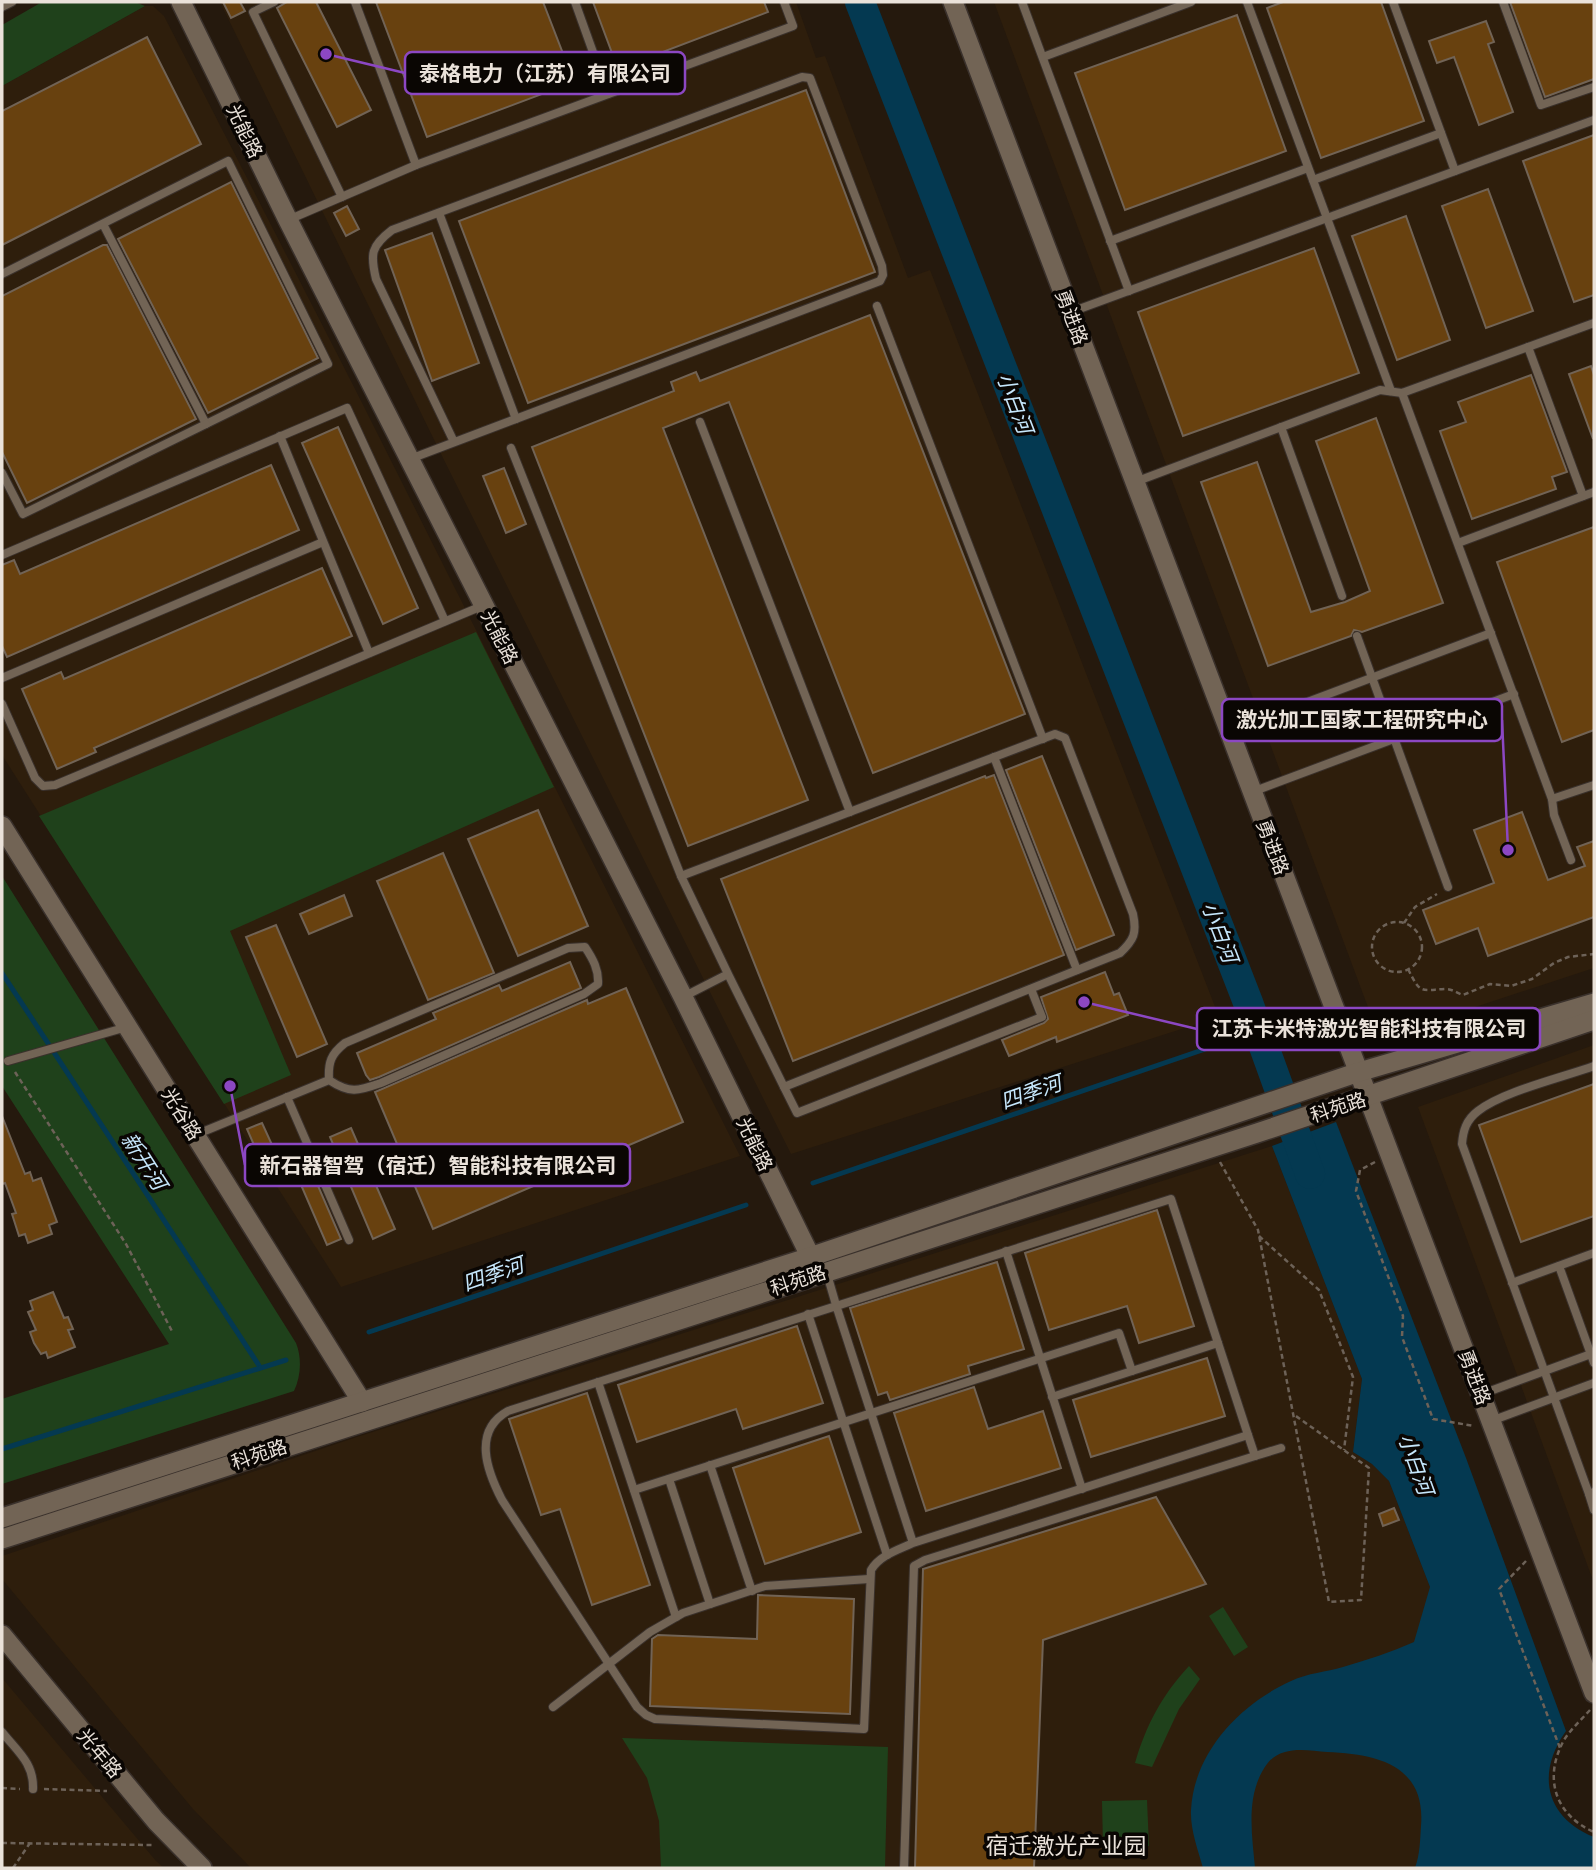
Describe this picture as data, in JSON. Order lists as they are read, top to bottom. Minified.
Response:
{"streets":{"street":["光能路","勇进路","科苑路","光谷路","光年路"]},"crossings":[["光能路","科苑路"],["勇进路","科苑路"],["科苑路","光谷路"]],"districts":["宿迁激光产业园"],"water":["小白河","四季河","新开河"],"places":["泰格电力（江苏）有限公司","激光加工国家工程研究中心","江苏卡米特激光智能科技有限公司","新石器智驾（宿迁）智能科技有限公司"]}
